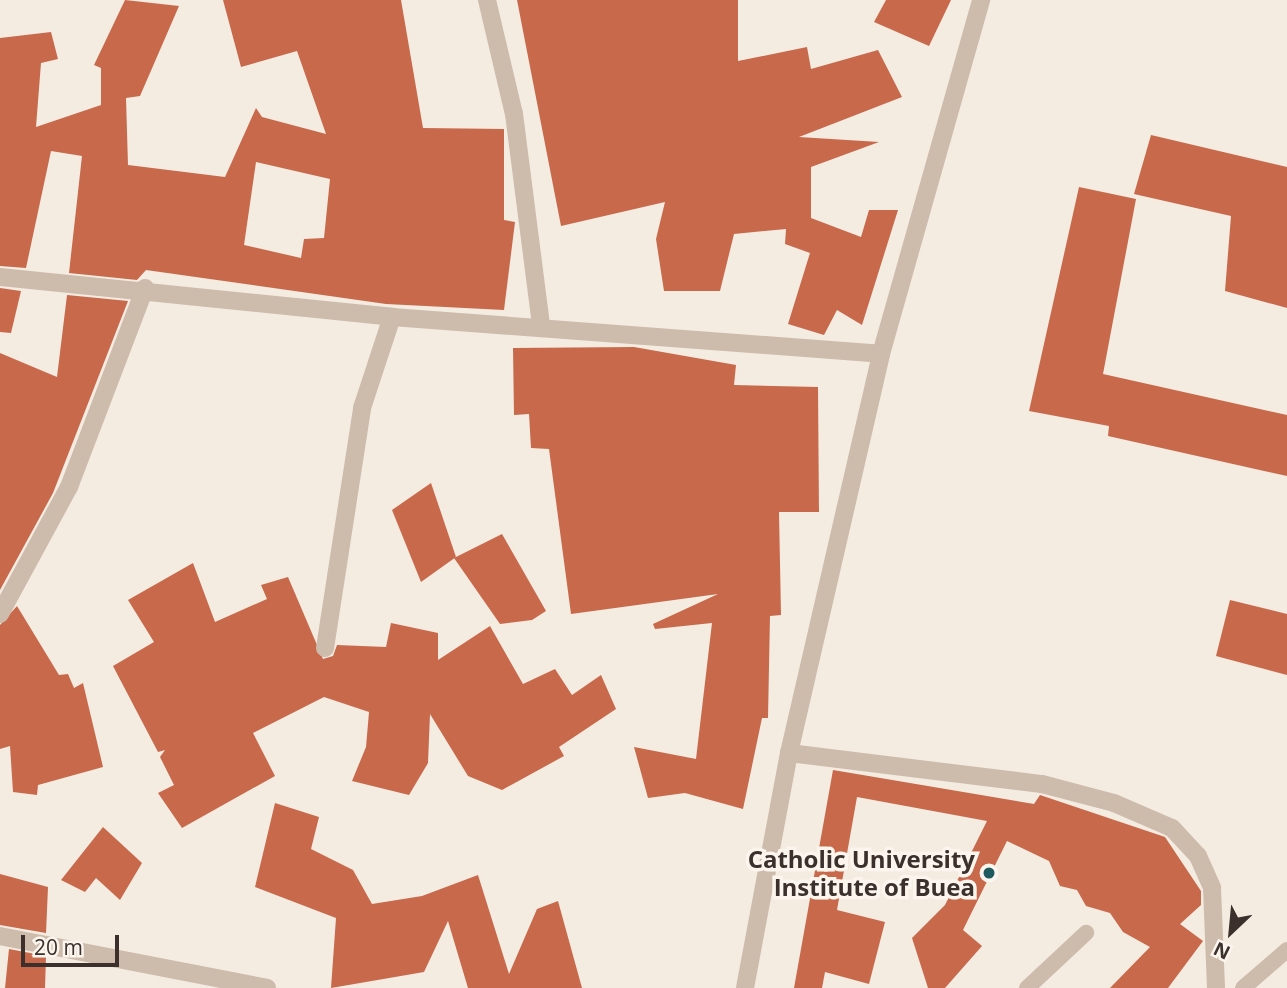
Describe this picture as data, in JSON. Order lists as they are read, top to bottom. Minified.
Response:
{"places":["Catholic University Institute of Buea"],"scale_bar":"20 m","north":"bottom left"}
